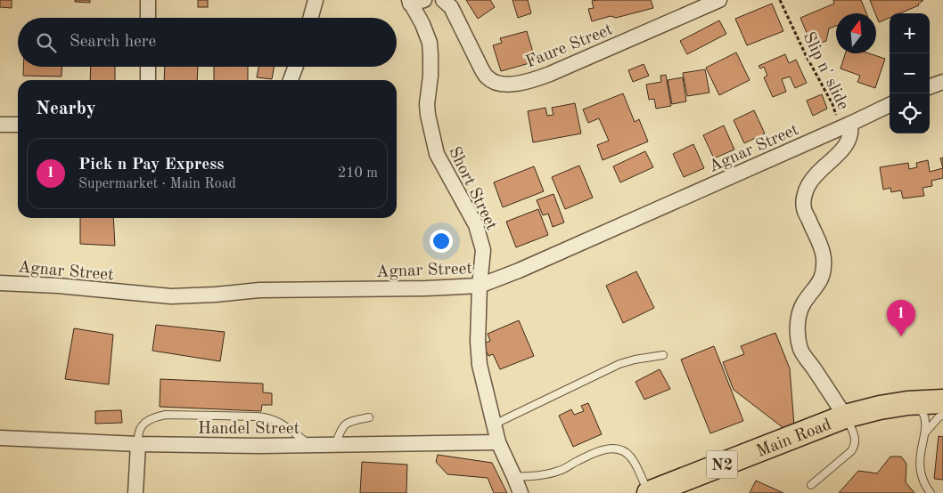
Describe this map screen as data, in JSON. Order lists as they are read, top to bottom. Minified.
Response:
{"streets":{"highway":["Main Road","N2"],"street":["Faure Street","Agnar Street","Short Street","Handel Street"],"path":["Slip n' slide"]},"crossings":[["Slip n' slide","Agnar Street"],["Agnar Street","Short Street"],["Short Street","Handel Street"]],"north":"top","page":{"map_buttons":["+","−"],"search":"Search here","heading":"Nearby","list":[{"mark":"1","name":"Pick n Pay Express","note":"Supermarket · Main Road","value":"210 m"}],"pins":"1"}}
